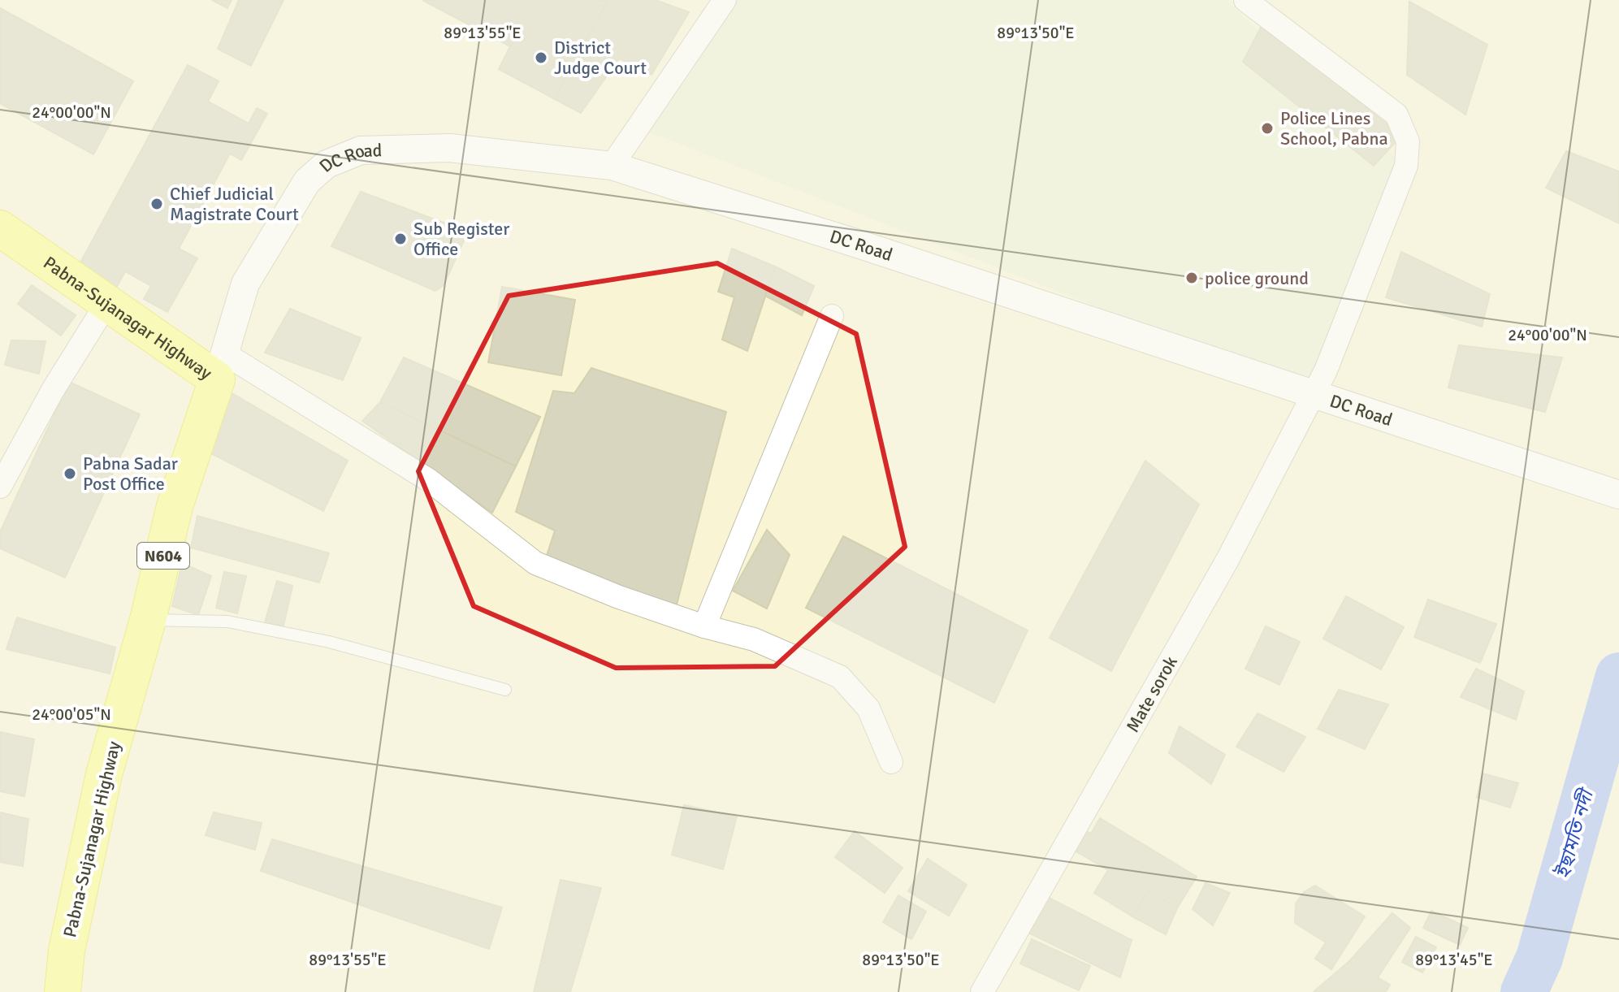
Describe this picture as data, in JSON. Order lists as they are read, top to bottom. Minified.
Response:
{"streets":{"highway":["Pabna-Sujanagar Highway","N604"],"street":["DC Road","Mate sorok"]},"crossings":[["DC Road","Pabna-Sujanagar Highway"],["DC Road","Mate sorok"]],"water":["ইছামতি নদী"],"places":["District Judge Court","Police Lines School, Pabna","Chief Judicial Magistrate Court","Sub Register Office","police ground","Pabna Sadar Post Office"],"coordinates":["89°13'55\"E","89°13'50\"E","24°00'00\"N","24°00'05\"N","89°13'45\"E"]}
